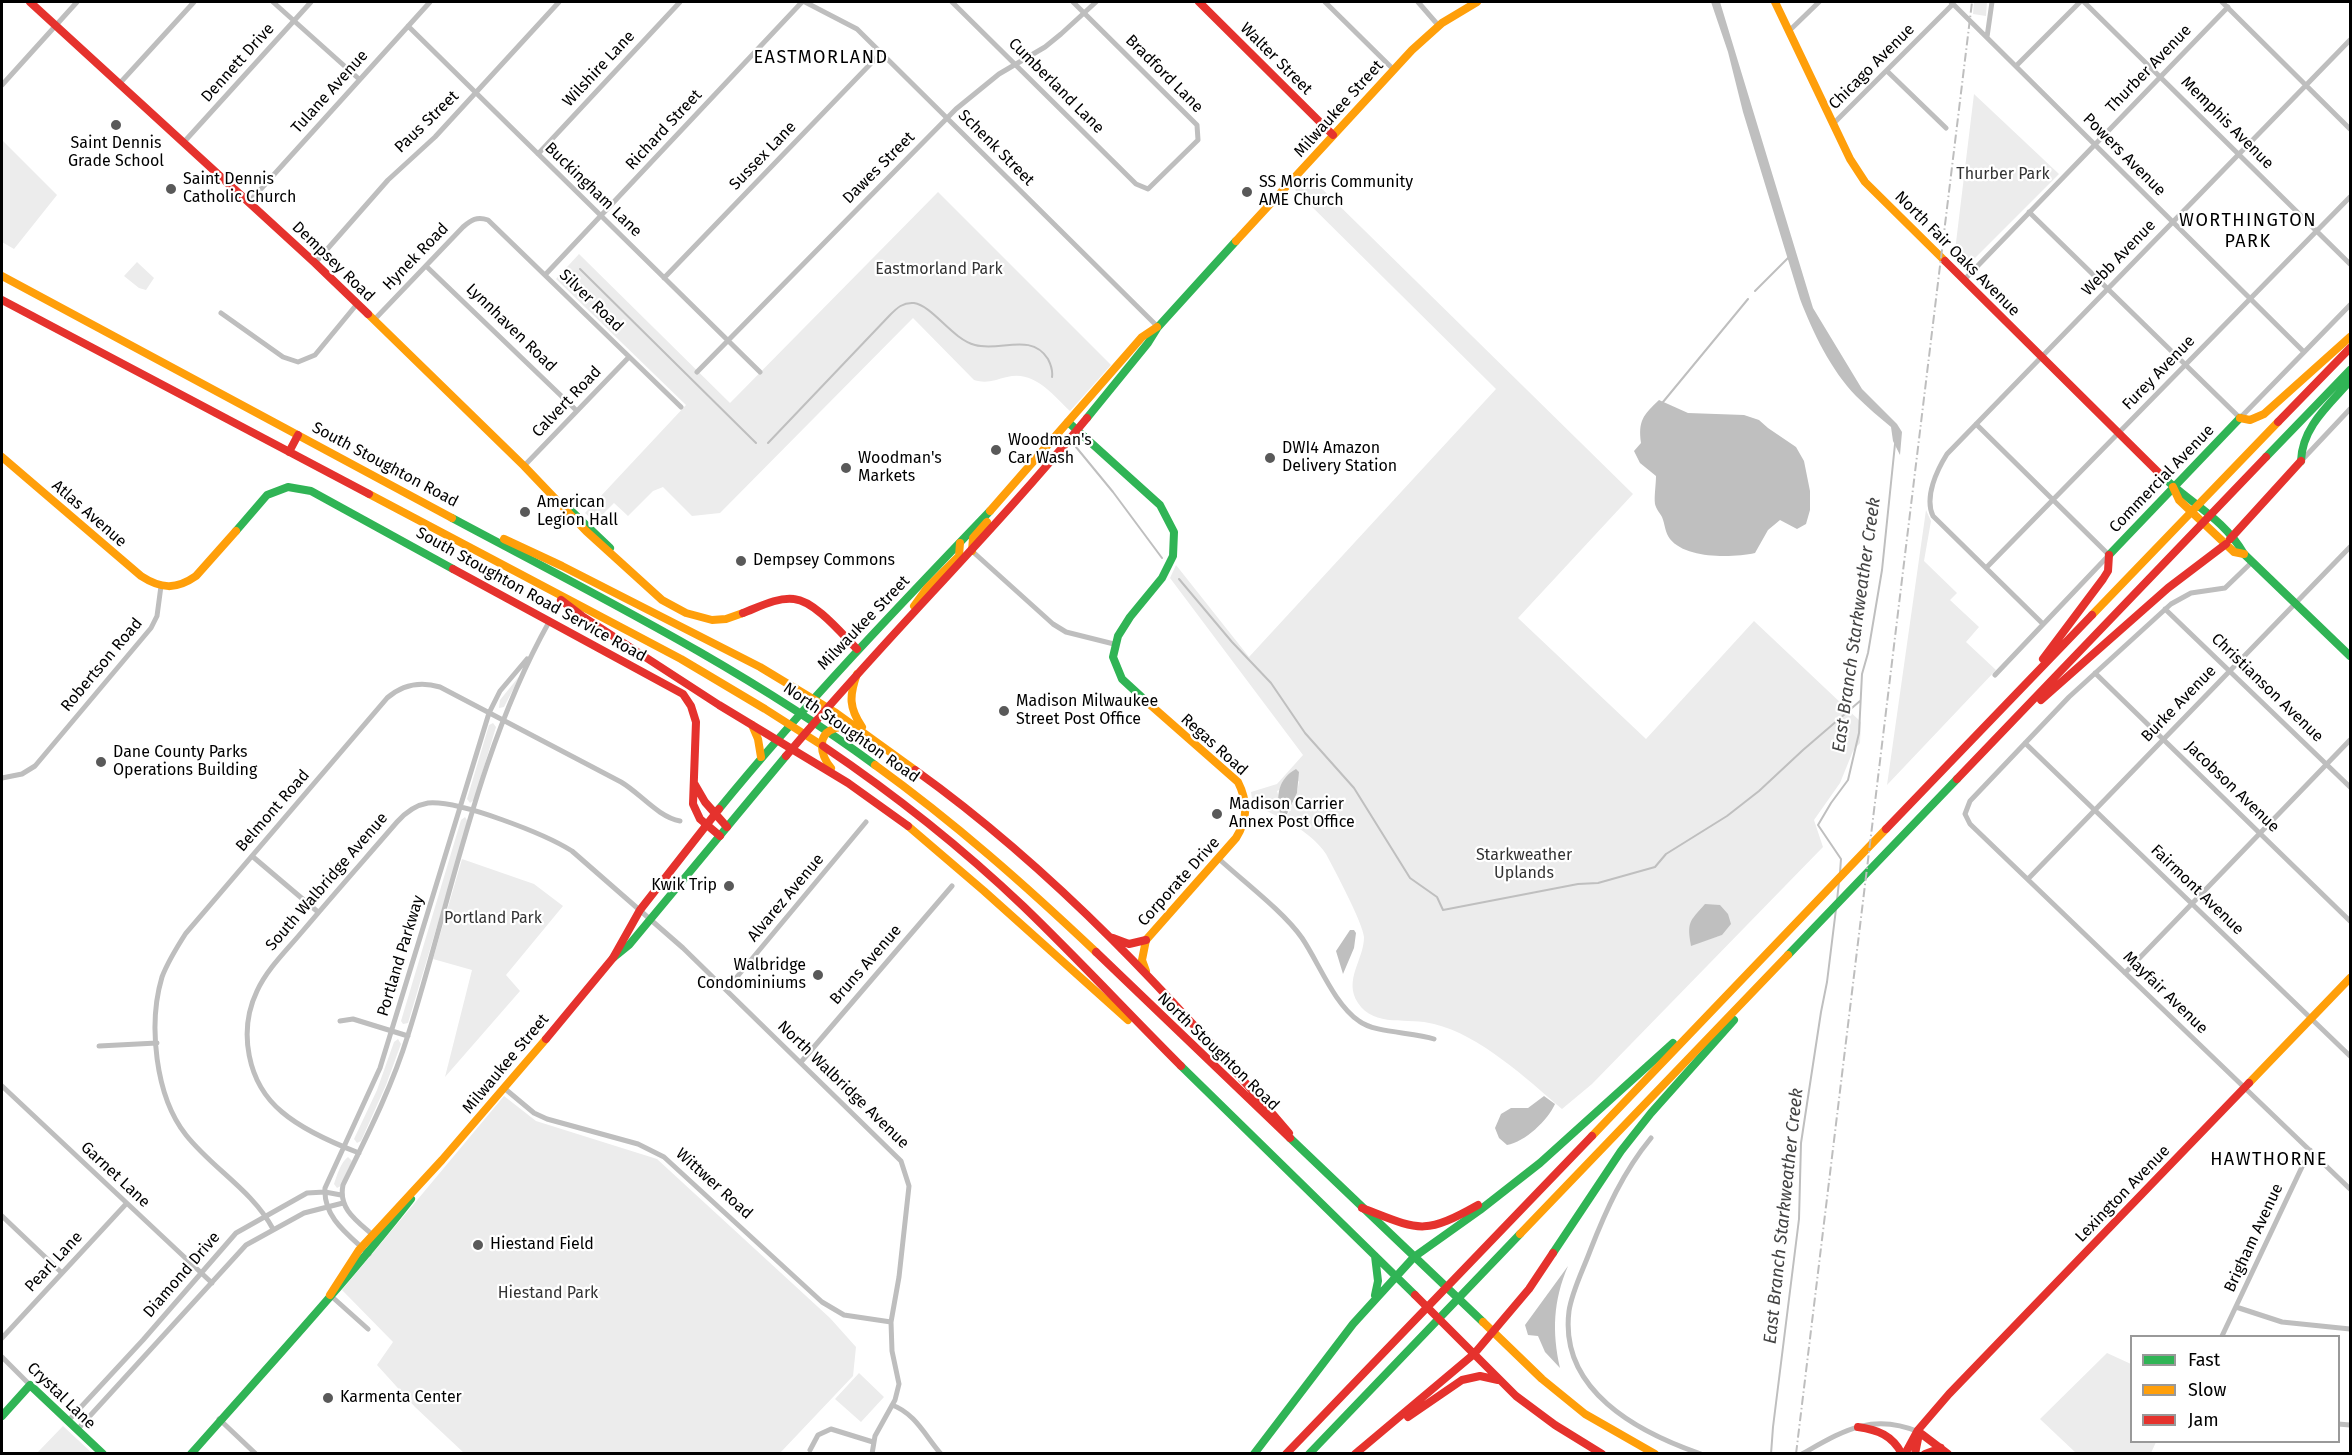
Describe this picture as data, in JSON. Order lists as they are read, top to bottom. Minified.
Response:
{"streets":{"main road":["Walter Street","Milwaukee Street","North Fair Oaks Avenue","Dempsey Road","South Stoughton Road","Commercial Avenue","Atlas Avenue","South Stoughton Road Service Road","North Stoughton Road","Regas Road","Corporate Drive","Lexington Avenue","Crystal Lane"],"street":["Dennett Drive","Chicago Avenue","Wilshire Lane","Thurber Avenue","Bradford Lane","Cumberland Lane","Tulane Avenue","Paus Street","Memphis Avenue","Richard Street","Schenk Street","Powers Avenue","Sussex Lane","Dawes Street","Buckingham Lane","Hynek Road","Webb Avenue","Silver Road","Lynnhaven Road","Furey Avenue","Calvert Road","Robertson Road","Christianson Avenue","Burke Avenue","Jacobson Avenue","Belmont Road","South Walbridge Avenue","Fairmont Avenue","Alvarez Avenue","Portland Parkway","Bruns Avenue","Mayfair Avenue","North Walbridge Avenue","Garnet Lane","Wittwer Road","Brigham Avenue","Pearl Lane","Diamond Drive"]},"crossings":[["Walter Street","Milwaukee Street"],["Dennett Drive","Dempsey Road"],["Chicago Avenue","Powers Avenue"],["Chicago Avenue","North Fair Oaks Avenue"],["Wilshire Lane","Buckingham Lane"],["Thurber Avenue","Memphis Avenue"],["Thurber Avenue","Powers Avenue"],["Thurber Avenue","North Fair Oaks Avenue"],["Bradford Lane","Cumberland Lane"],["Bradford Lane","Dawes Street"],["Cumberland Lane","Dawes Street"],["Tulane Avenue","Buckingham Lane"],["Tulane Avenue","Dempsey Road"],["Milwaukee Street","Schenk Street"],["Milwaukee Street","Dempsey Road"],["Milwaukee Street","South Stoughton Road Service Road"],["Milwaukee Street","South Walbridge Avenue"],["Milwaukee Street","North Walbridge Avenue"],["Milwaukee Street","Wittwer Road"],["Paus Street","Buckingham Lane"],["Paus Street","Dempsey Road"],["Memphis Avenue","Webb Avenue"],["Memphis Avenue","Furey Avenue"],["Richard Street","Schenk Street"],["Richard Street","Buckingham Lane"],["Richard Street","Silver Road"],["Schenk Street","Sussex Lane"],["Schenk Street","Dawes Street"],["Powers Avenue","Webb Avenue"],["Powers Avenue","Furey Avenue"],["Powers Avenue","Commercial Avenue"],["Sussex Lane","Buckingham Lane"],["Dawes Street","Buckingham Lane"],["North Fair Oaks Avenue","Webb Avenue"],["North Fair Oaks Avenue","Furey Avenue"],["North Fair Oaks Avenue","Commercial Avenue"],["North Fair Oaks Avenue","Burke Avenue"],["Hynek Road","Dempsey Road"],["Hynek Road","Silver Road"],["Hynek Road","Lynnhaven Road"],["Webb Avenue","Furey Avenue"],["Dempsey Road","Calvert Road"],["Silver Road","Calvert Road"],["Lynnhaven Road","Calvert Road"],["South Stoughton Road","North Stoughton Road"],["Atlas Avenue","South Stoughton Road Service Road"],["Atlas Avenue","Robertson Road"],["South Stoughton Road Service Road","Robertson Road"],["South Stoughton Road Service Road","Portland Parkway"],["Christianson Avenue","Burke Avenue"],["Burke Avenue","Jacobson Avenue"],["Burke Avenue","Fairmont Avenue"],["Burke Avenue","Mayfair Avenue"],["Regas Road","Corporate Drive"],["Belmont Road","Portland Parkway"],["Belmont Road","Diamond Drive"],["South Walbridge Avenue","Portland Parkway"],["South Walbridge Avenue","North Walbridge Avenue"],["Fairmont Avenue","Mayfair Avenue"],["Fairmont Avenue","Lexington Avenue"],["Alvarez Avenue","North Walbridge Avenue"],["Portland Parkway","Diamond Drive"],["Bruns Avenue","North Walbridge Avenue"],["Mayfair Avenue","Lexington Avenue"],["Mayfair Avenue","Brigham Avenue"],["North Walbridge Avenue","Wittwer Road"],["Garnet Lane","Pearl Lane"],["Garnet Lane","Diamond Drive"],["Diamond Drive","Crystal Lane"]],"districts":["EASTMORLAND","WORTHINGTON PARK","HAWTHORNE"],"water":["East Branch Starkweather Creek"],"parks":["Thurber Park","Eastmorland Park","Starkweather Uplands","Portland Park","Hiestand Park"],"places":["Saint Dennis Grade School","Saint Dennis Catholic Church","SS Morris Community AME Church","Woodman's Car Wash","DWI4 Amazon Delivery Station","Woodman's Markets","American Legion Hall","Dempsey Commons","Madison Milwaukee Street Post Office","Dane County Parks Operations Building","Madison Carrier Annex Post Office","Kwik Trip","Walbridge Condominiums","Hiestand Field","Karmenta Center"],"legend":["Fast","Slow","Jam"]}
